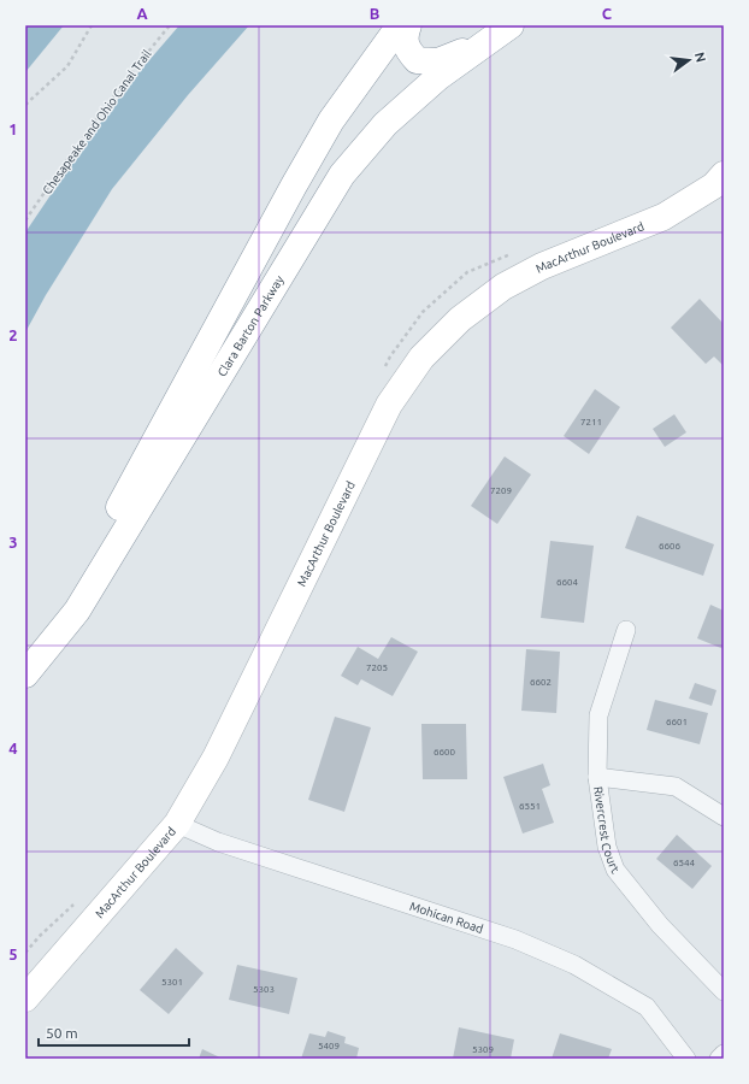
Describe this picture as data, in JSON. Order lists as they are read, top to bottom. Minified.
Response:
{"streets":{"main road":["MacArthur Boulevard","Clara Barton Parkway"],"street":["Rivercrest Court","Mohican Road"],"path":["Chesapeake and Ohio Canal Trail"]},"crossings":[["MacArthur Boulevard","Mohican Road"]],"house_numbers":["7211","7209","6606","6604","7205","6602","6601","6600","6551","6544","5301","5303","5409","5309"],"scale_bar":"50 m","north":"right","grid":{"columns":["A","B","C"],"rows":["1","2","3","4","5"]}}
